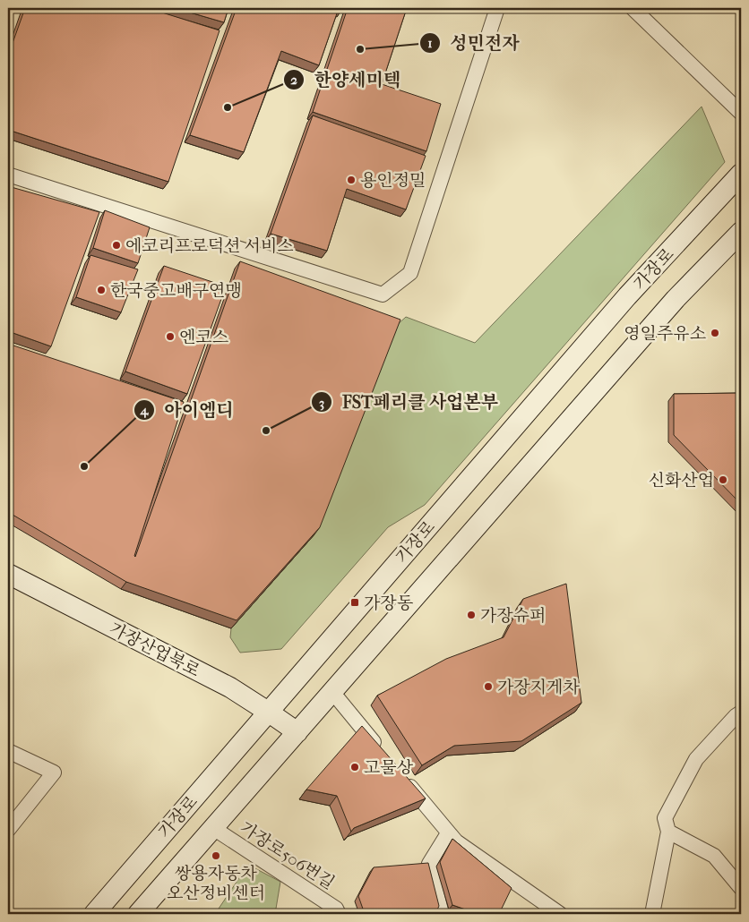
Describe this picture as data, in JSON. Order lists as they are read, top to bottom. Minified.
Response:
{"streets":{"main road":["가장로","가장산업북로"],"street":["가장로506번길"]},"crossings":[["가장로","가장산업북로"],["가장로","가장로506번길"]],"places":{"other":["성민전자","한양세미텍","용인정밀","에코리프로덕션 서비스","한국중고배구연맹","영일주유소","엔코스","FST페리클 사업본부","아이엠디","신화산업","가장슈퍼","가장지게차","고물상","쌍용자동차 오산정비센터"],"transit":["가장동"]}}
